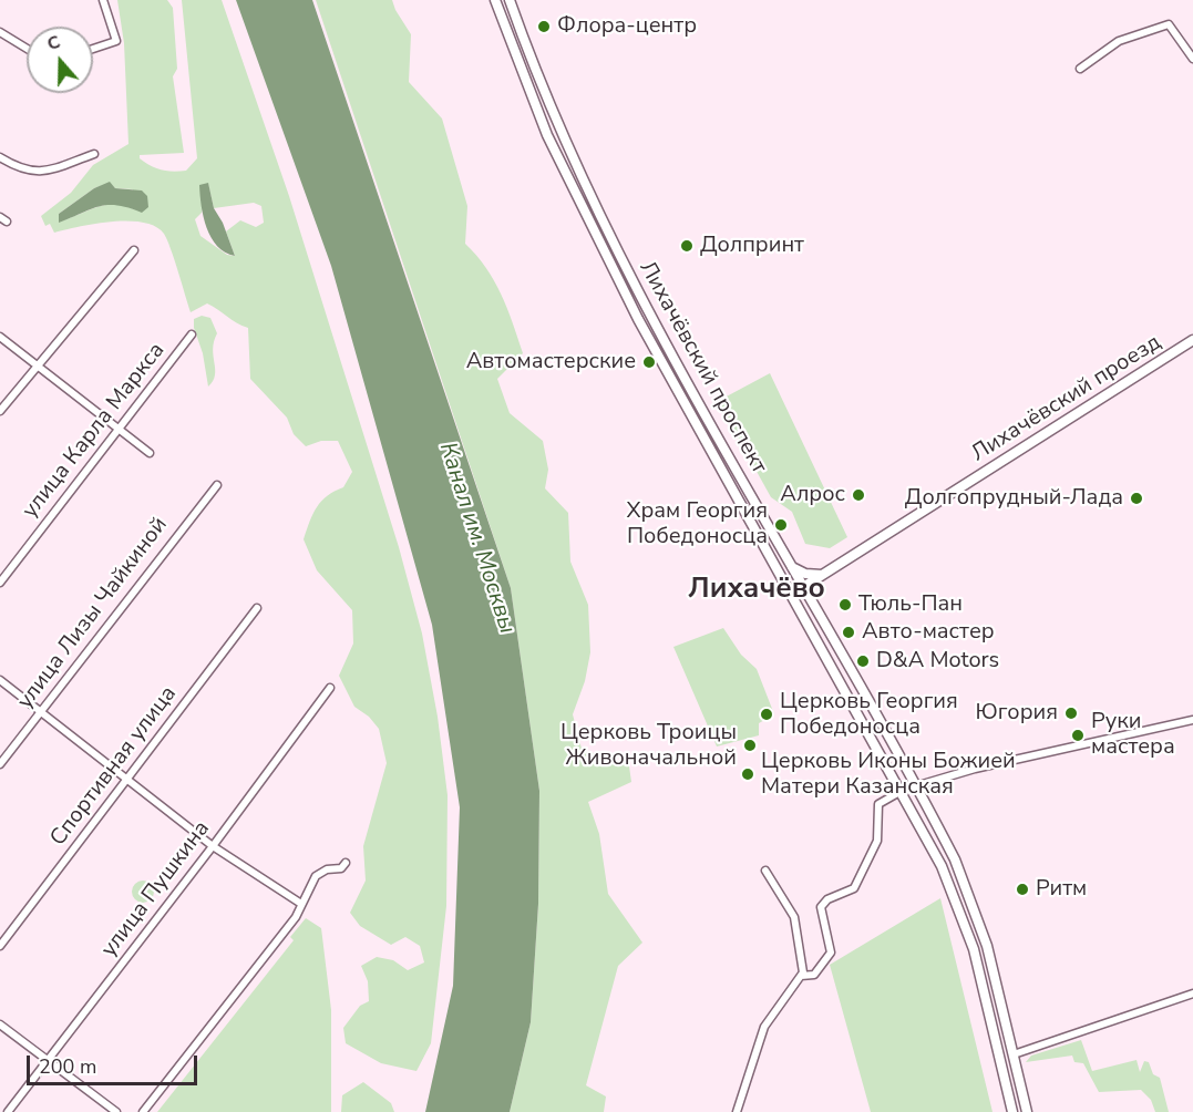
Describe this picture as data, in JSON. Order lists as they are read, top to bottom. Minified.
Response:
{"streets":{"main road":["Лихачёвский проспект","Лихачёвский проезд"],"street":["улица Карла Маркса","улица Лизы Чайкиной","Спортивная улица","улица Пушкина"]},"crossings":[["Лихачёвский проспект","Лихачёвский проезд"]],"districts":["Лихачёво"],"water":["Канал им. Москвы"],"places":["Флора-центр","Долпринт","Автомастерские","Алрос","Долгопрудный-Лада","Храм Георгия Победоносца","Тюль-Пан","Авто-мастер","D&A Motors","Югория","Церковь Георгия Победоносца","Руки мастера","Церковь Троицы Живоначальной","Церковь Иконы Божией Матери Казанская","Ритм"],"scale_bar":"200 m","north":"top"}
